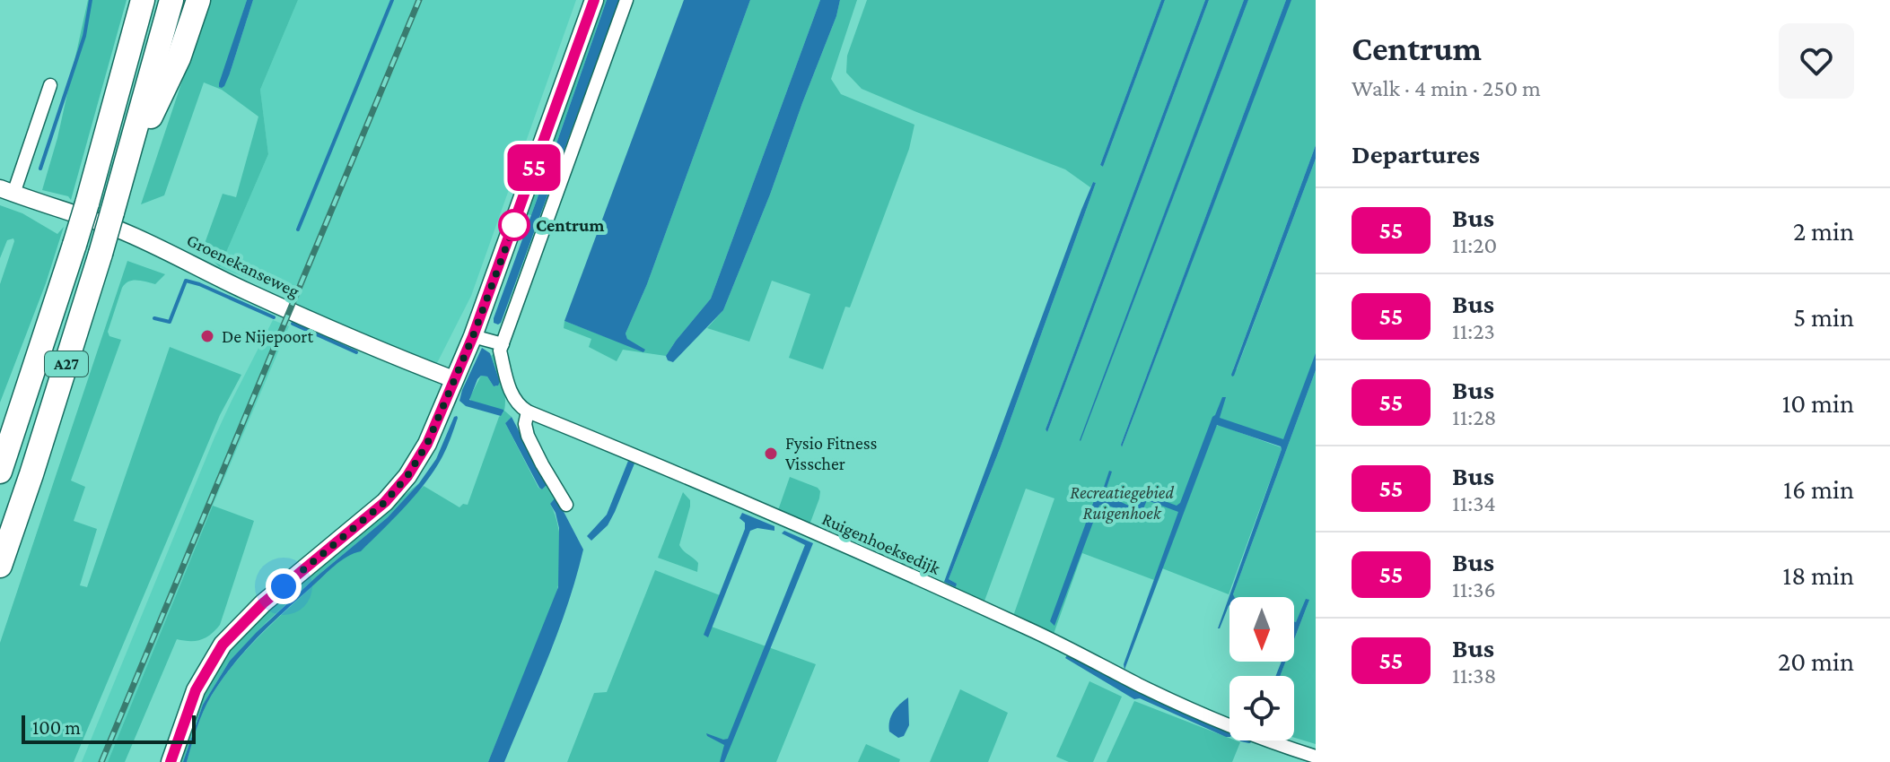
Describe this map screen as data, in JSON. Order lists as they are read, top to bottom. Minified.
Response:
{"streets":{"highway":["A27"],"street":["Groenekanseweg","Ruigenhoeksedijk"]},"parks":["Recreatiegebied Ruigenhoek"],"places":["Centrum","De Nijepoort","Fysio Fitness Visscher"],"lines":["bus line 55"],"scale_bar":"100 m","north":"bottom","page":{"on_map":"55","heading":[["Centrum","Walk · 4 min · 250 m"],"Departures"],"list":[{"mark":"55","name":"Bus","note":"11:20","value":"2 min"},{"mark":"55","name":"Bus","note":"11:23","value":"5 min"},{"mark":"55","name":"Bus","note":"11:28","value":"10 min"},{"mark":"55","name":"Bus","note":"11:34","value":"16 min"},{"mark":"55","name":"Bus","note":"11:36","value":"18 min"},{"mark":"55","name":"Bus","note":"11:38","value":"20 min"}],"scale":"100 m"}}
